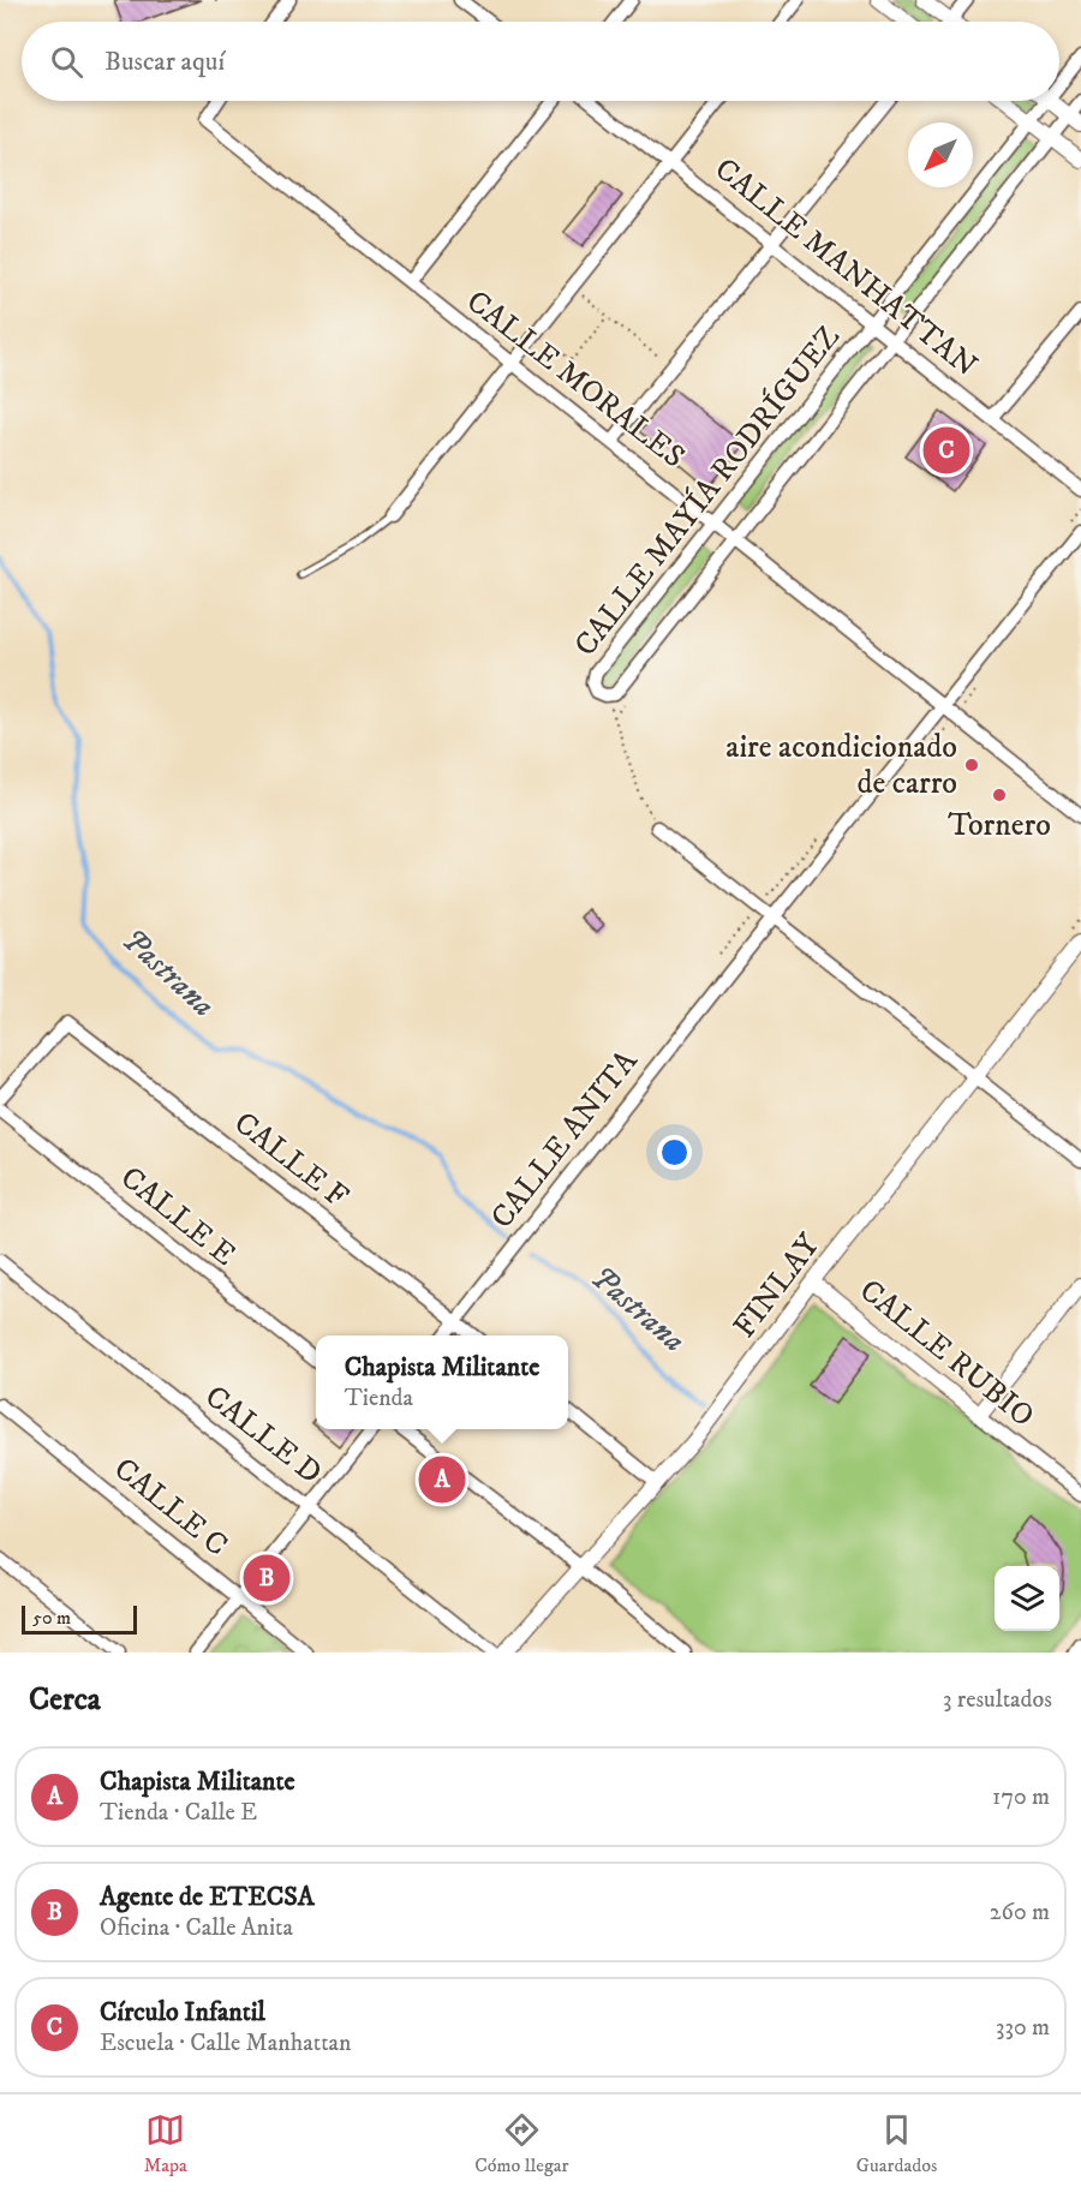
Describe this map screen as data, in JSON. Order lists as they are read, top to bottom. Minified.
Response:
{"streets":{"street":["CALLE MANHATTAN","CALLE MORALES","CALLE MAYÍA RODRÍGUEZ","CALLE ANITA","CALLE F","CALLE E","FINLAY","CALLE RUBIO","CALLE D","CALLE C"]},"crossings":[["CALLE MANHATTAN","CALLE MAYÍA RODRÍGUEZ"],["CALLE MORALES","CALLE MAYÍA RODRÍGUEZ"],["CALLE MORALES","CALLE ANITA"],["CALLE ANITA","CALLE F"],["FINLAY","CALLE RUBIO"]],"water":["Pastrana"],"places":["aire acondicionado de carro","Tornero"],"scale_bar":"50 m","north":"bottom left","page":{"search":"Buscar aquí","pins":["C","A","B"],"popup":["Chapista Militante","Tienda"],"scale":"50 m","heading":["Cerca","3 resultados"],"list":[{"mark":"A","name":"Chapista Militante","note":"Tienda · Calle E","value":"170 m"},{"mark":"B","name":"Agente de ETECSA","note":"Oficina · Calle Anita","value":"260 m"},{"mark":"C","name":"Círculo Infantil","note":"Escuela · Calle Manhattan","value":"330 m"}],"nav":["Mapa","Cómo llegar","Guardados"]}}
